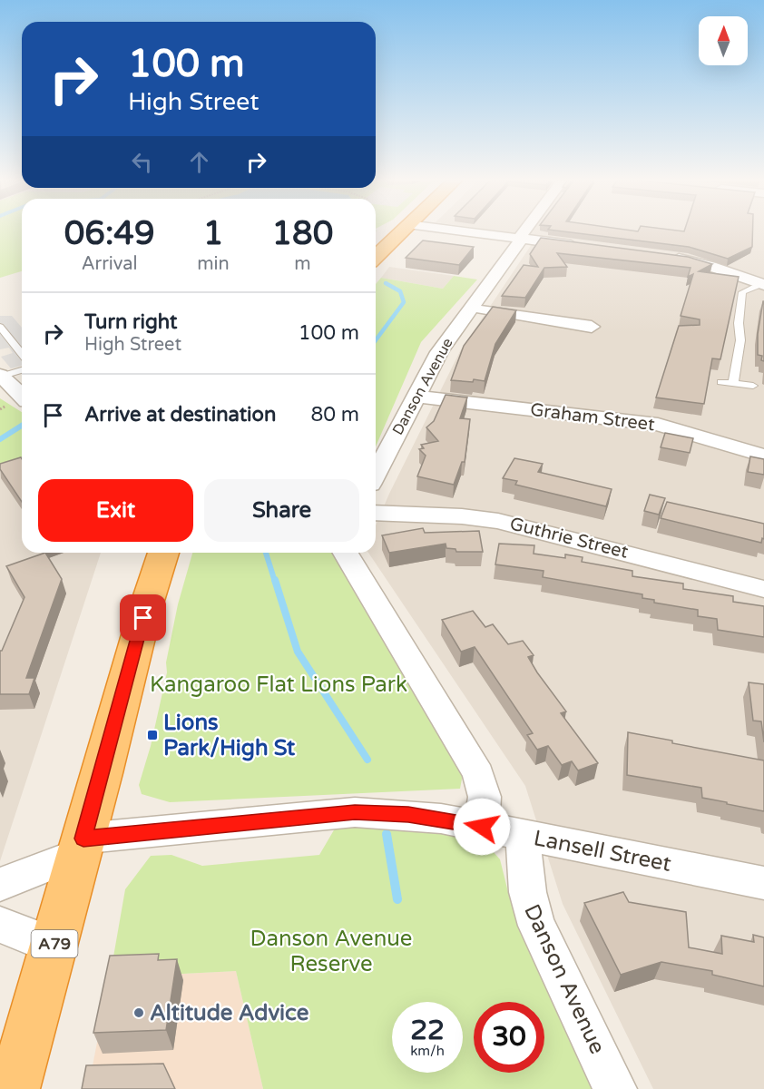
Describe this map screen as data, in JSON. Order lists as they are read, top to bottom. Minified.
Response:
{"streets":{"highway":["A79"],"street":["Danson Avenue","Graham Street","Guthrie Street","Lansell Street"]},"crossings":[["Danson Avenue","Graham Street"],["Danson Avenue","Lansell Street"],["Lansell Street","A79"]],"parks":["Kangaroo Flat Lions Park","Danson Avenue Reserve"],"places":{"transit":["Lions Park/High St"],"other":["Altitude Advice"]},"north":"top","page":{"turn":["100 m","High Street"],"eta":["06:49","Arrival","1","min","180","m"],"list":[{"name":"Turn right","note":"High Street","value":"100 m"},{"name":"Arrive at destination","value":"80 m"}],"buttons":["Exit","Share"],"speed":"22 km/h","limit":"30"}}
